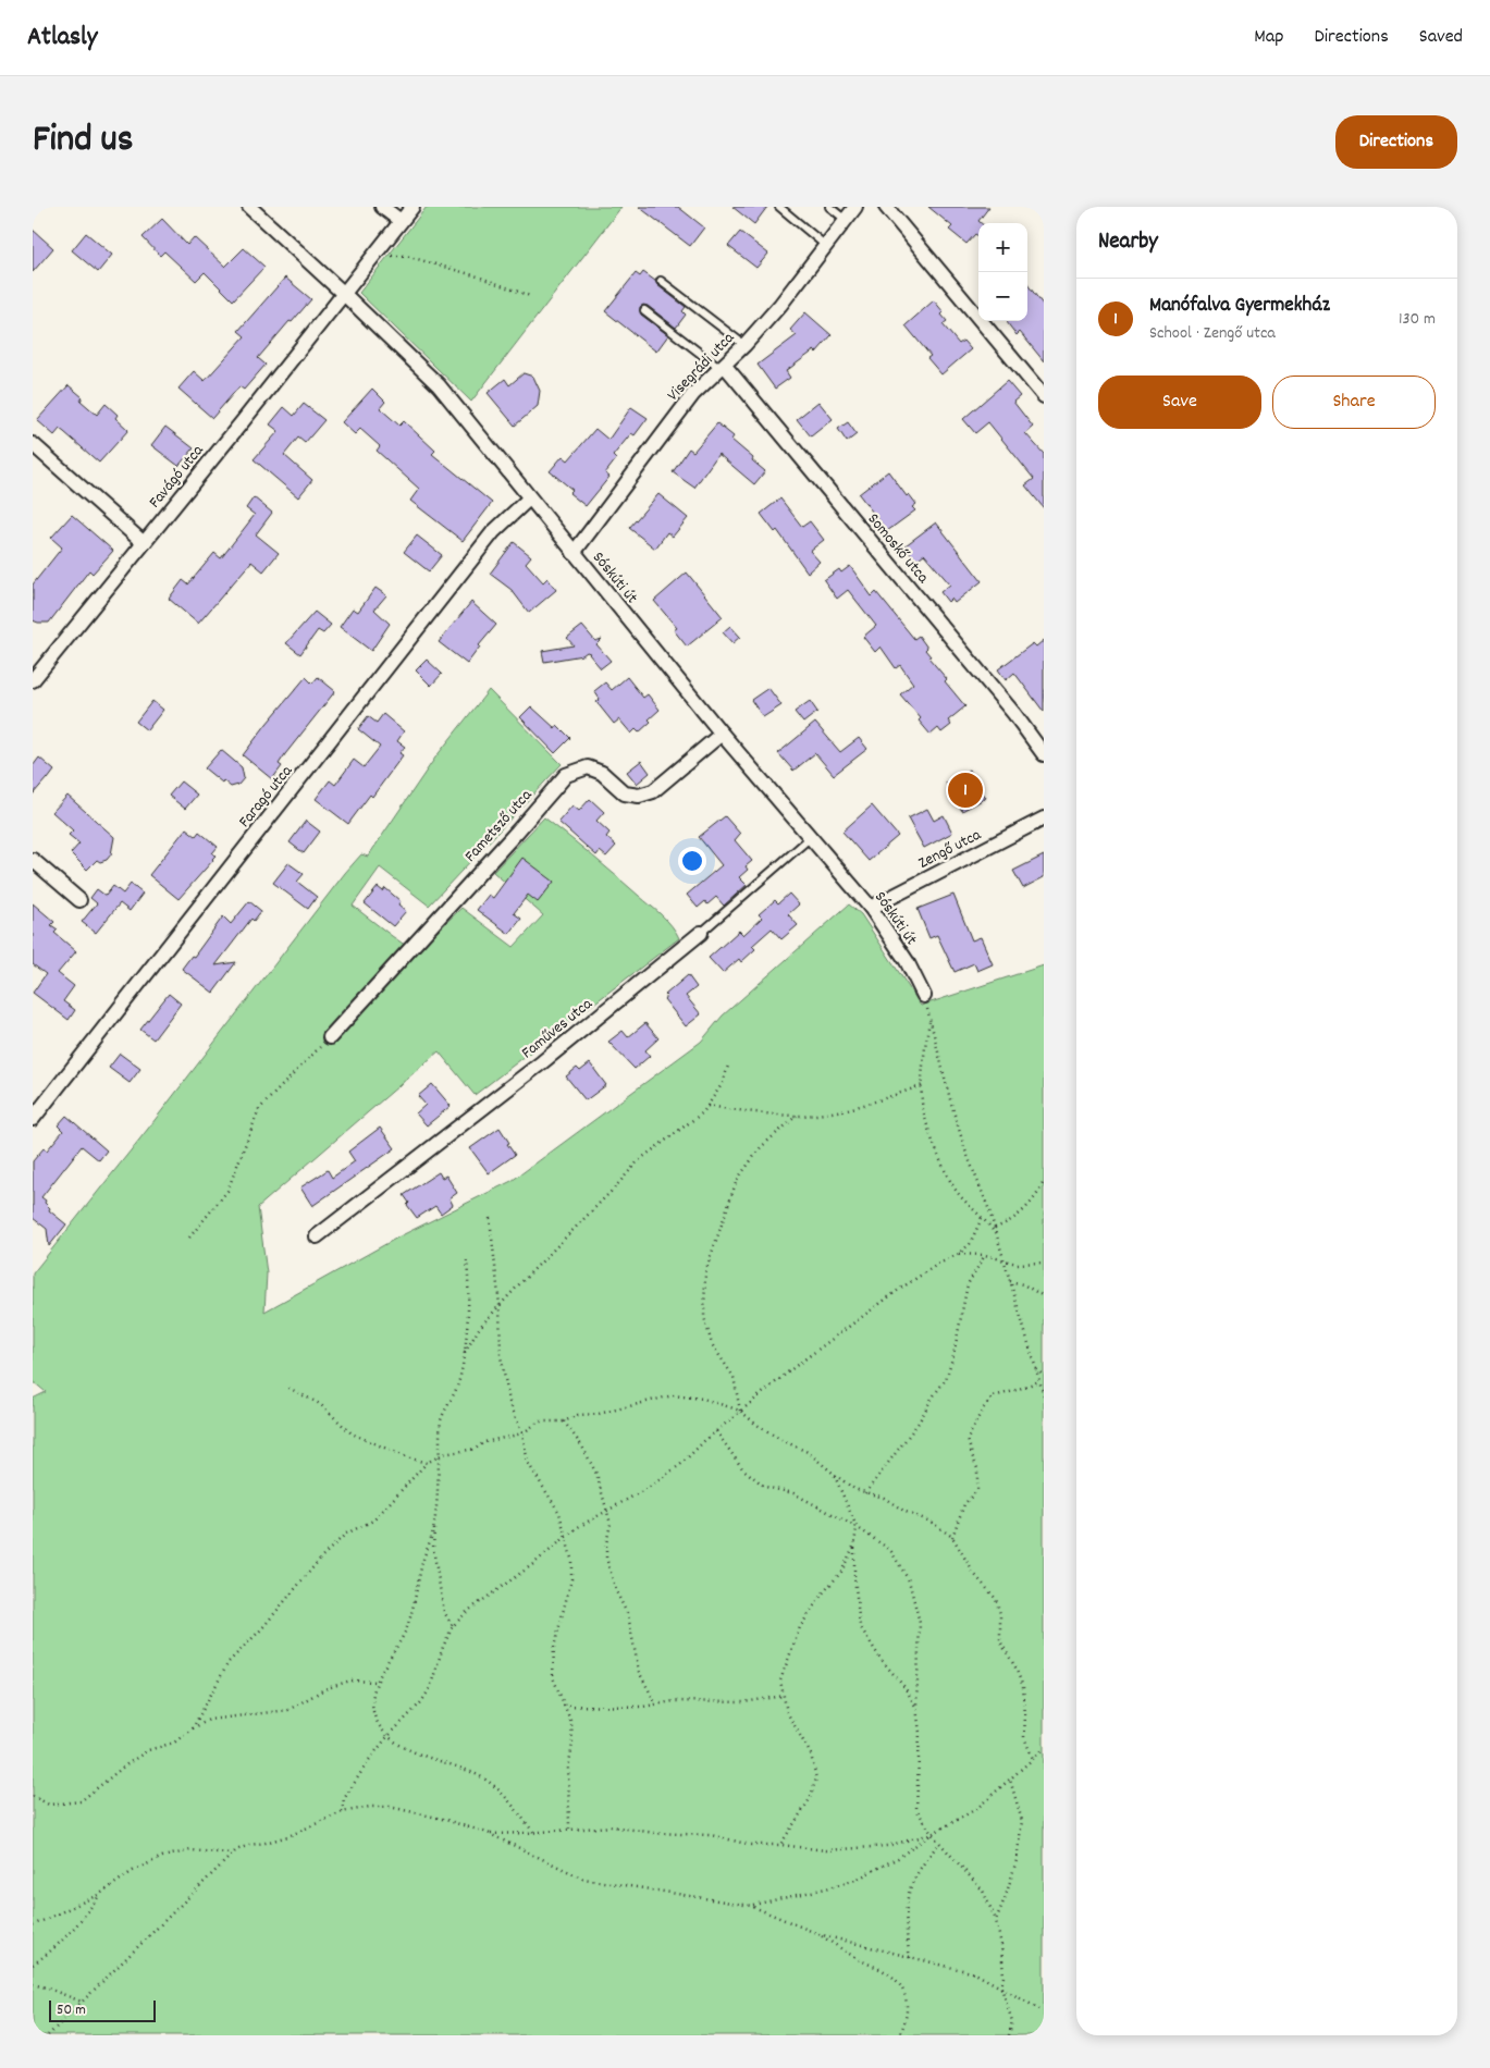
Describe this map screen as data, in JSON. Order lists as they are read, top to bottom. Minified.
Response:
{"streets":{"street":["Visegrádi utca","Favágó utca","Somoskő utca","Sóskúti út","Faragó utca","Fametsző utca","Zengő utca","Faműves utca"]},"crossings":[["Visegrádi utca","Somoskő utca"],["Visegrádi utca","Sóskúti út"],["Favágó utca","Sóskúti út"],["Sóskúti út","Faragó utca"],["Sóskúti út","Fametsző utca"],["Sóskúti út","Zengő utca"],["Sóskúti út","Faműves utca"]],"scale_bar":"50 m","page":{"header":"Atlasly","nav":["Map","Directions","Saved"],"title":"Find us","buttons":["Directions",["Save","Share"]],"heading":"Nearby","map_buttons":["+","−"],"list":[{"mark":"1","name":"Manófalva Gyermekház","note":"School · Zengő utca","value":"130 m"}],"pins":"1","scale":"50 m"}}
